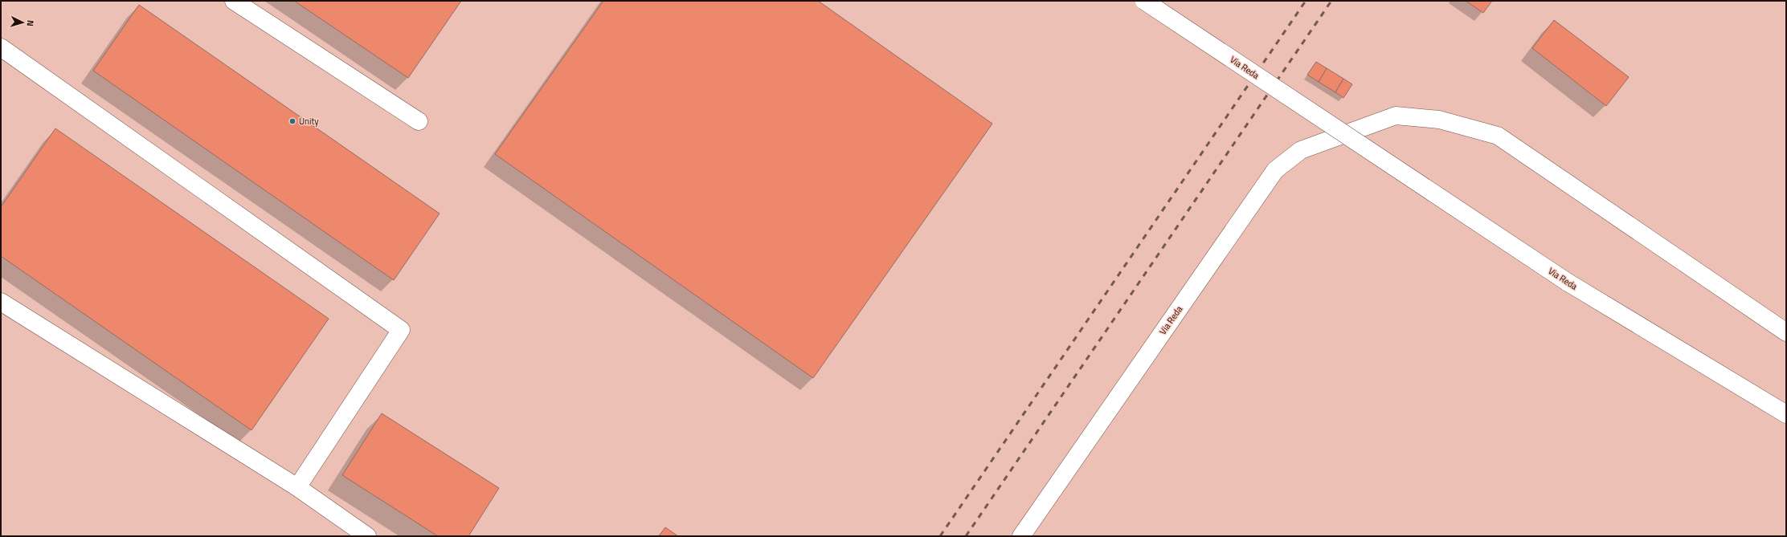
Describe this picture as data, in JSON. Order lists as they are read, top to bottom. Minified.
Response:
{"streets":{"street":["Via Reda"]},"places":["Unity"],"north":"right"}
